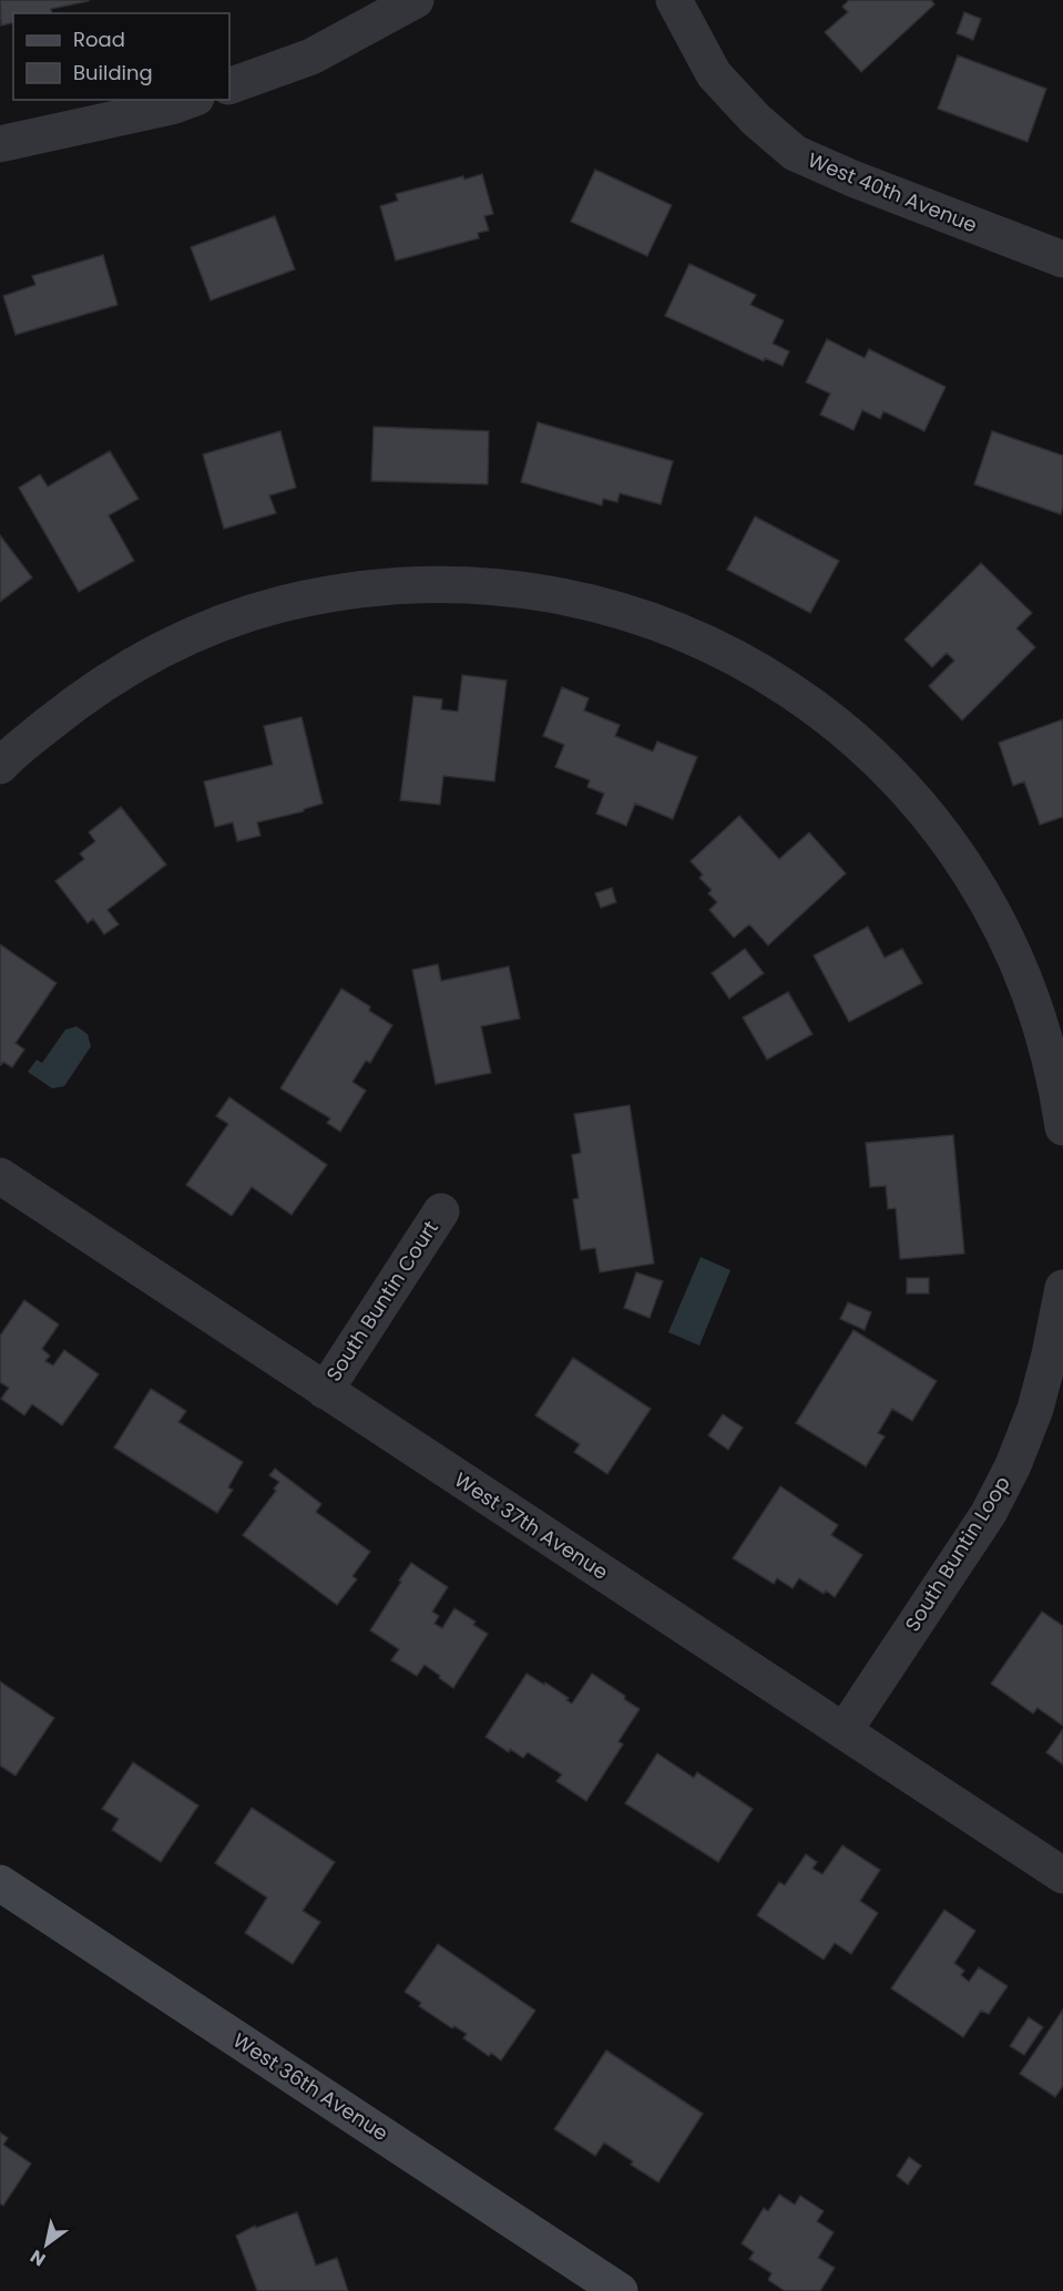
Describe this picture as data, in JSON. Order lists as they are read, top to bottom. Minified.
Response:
{"streets":{"street":["West 40th Avenue","South Buntin Court","West 37th Avenue","South Buntin Loop","West 36th Avenue"]},"crossings":[["South Buntin Court","West 37th Avenue"],["West 37th Avenue","South Buntin Loop"]],"legend":["Road","Building"],"north":"bottom left"}
